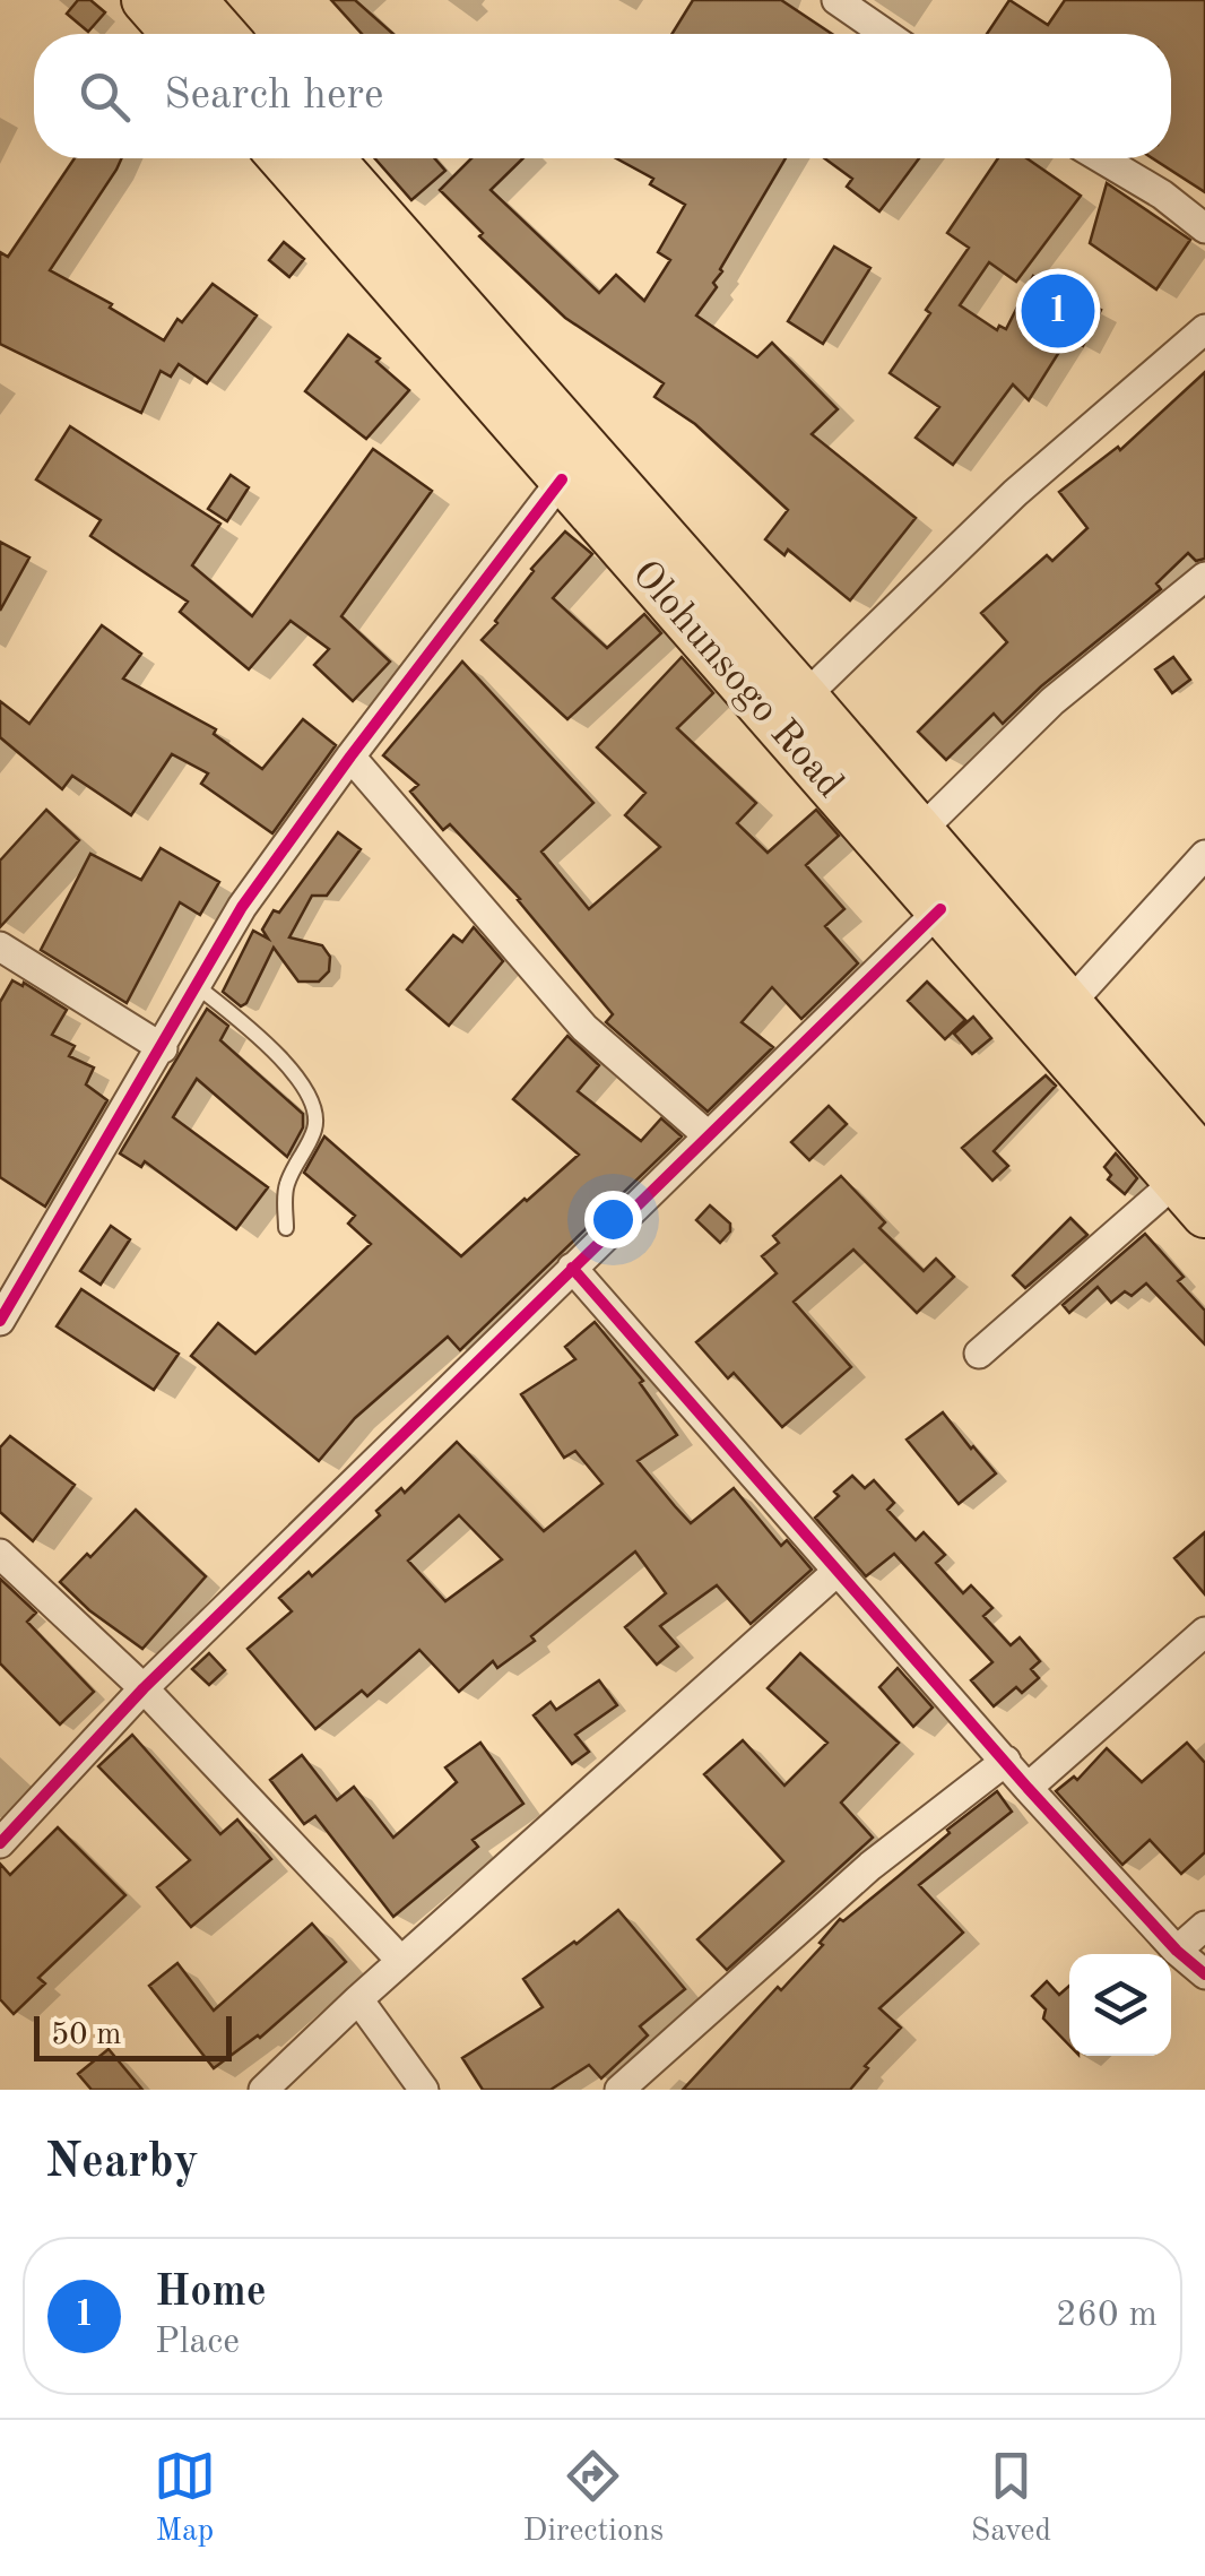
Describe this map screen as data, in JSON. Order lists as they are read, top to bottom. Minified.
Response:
{"streets":{"main road":["Olohunsogo Road"]},"scale_bar":"50 m","page":{"search":"Search here","pins":"1","scale":"50 m","heading":"Nearby","list":[{"mark":"1","name":"Home","note":"Place","value":"260 m"}],"nav":["Map","Directions","Saved"]}}
